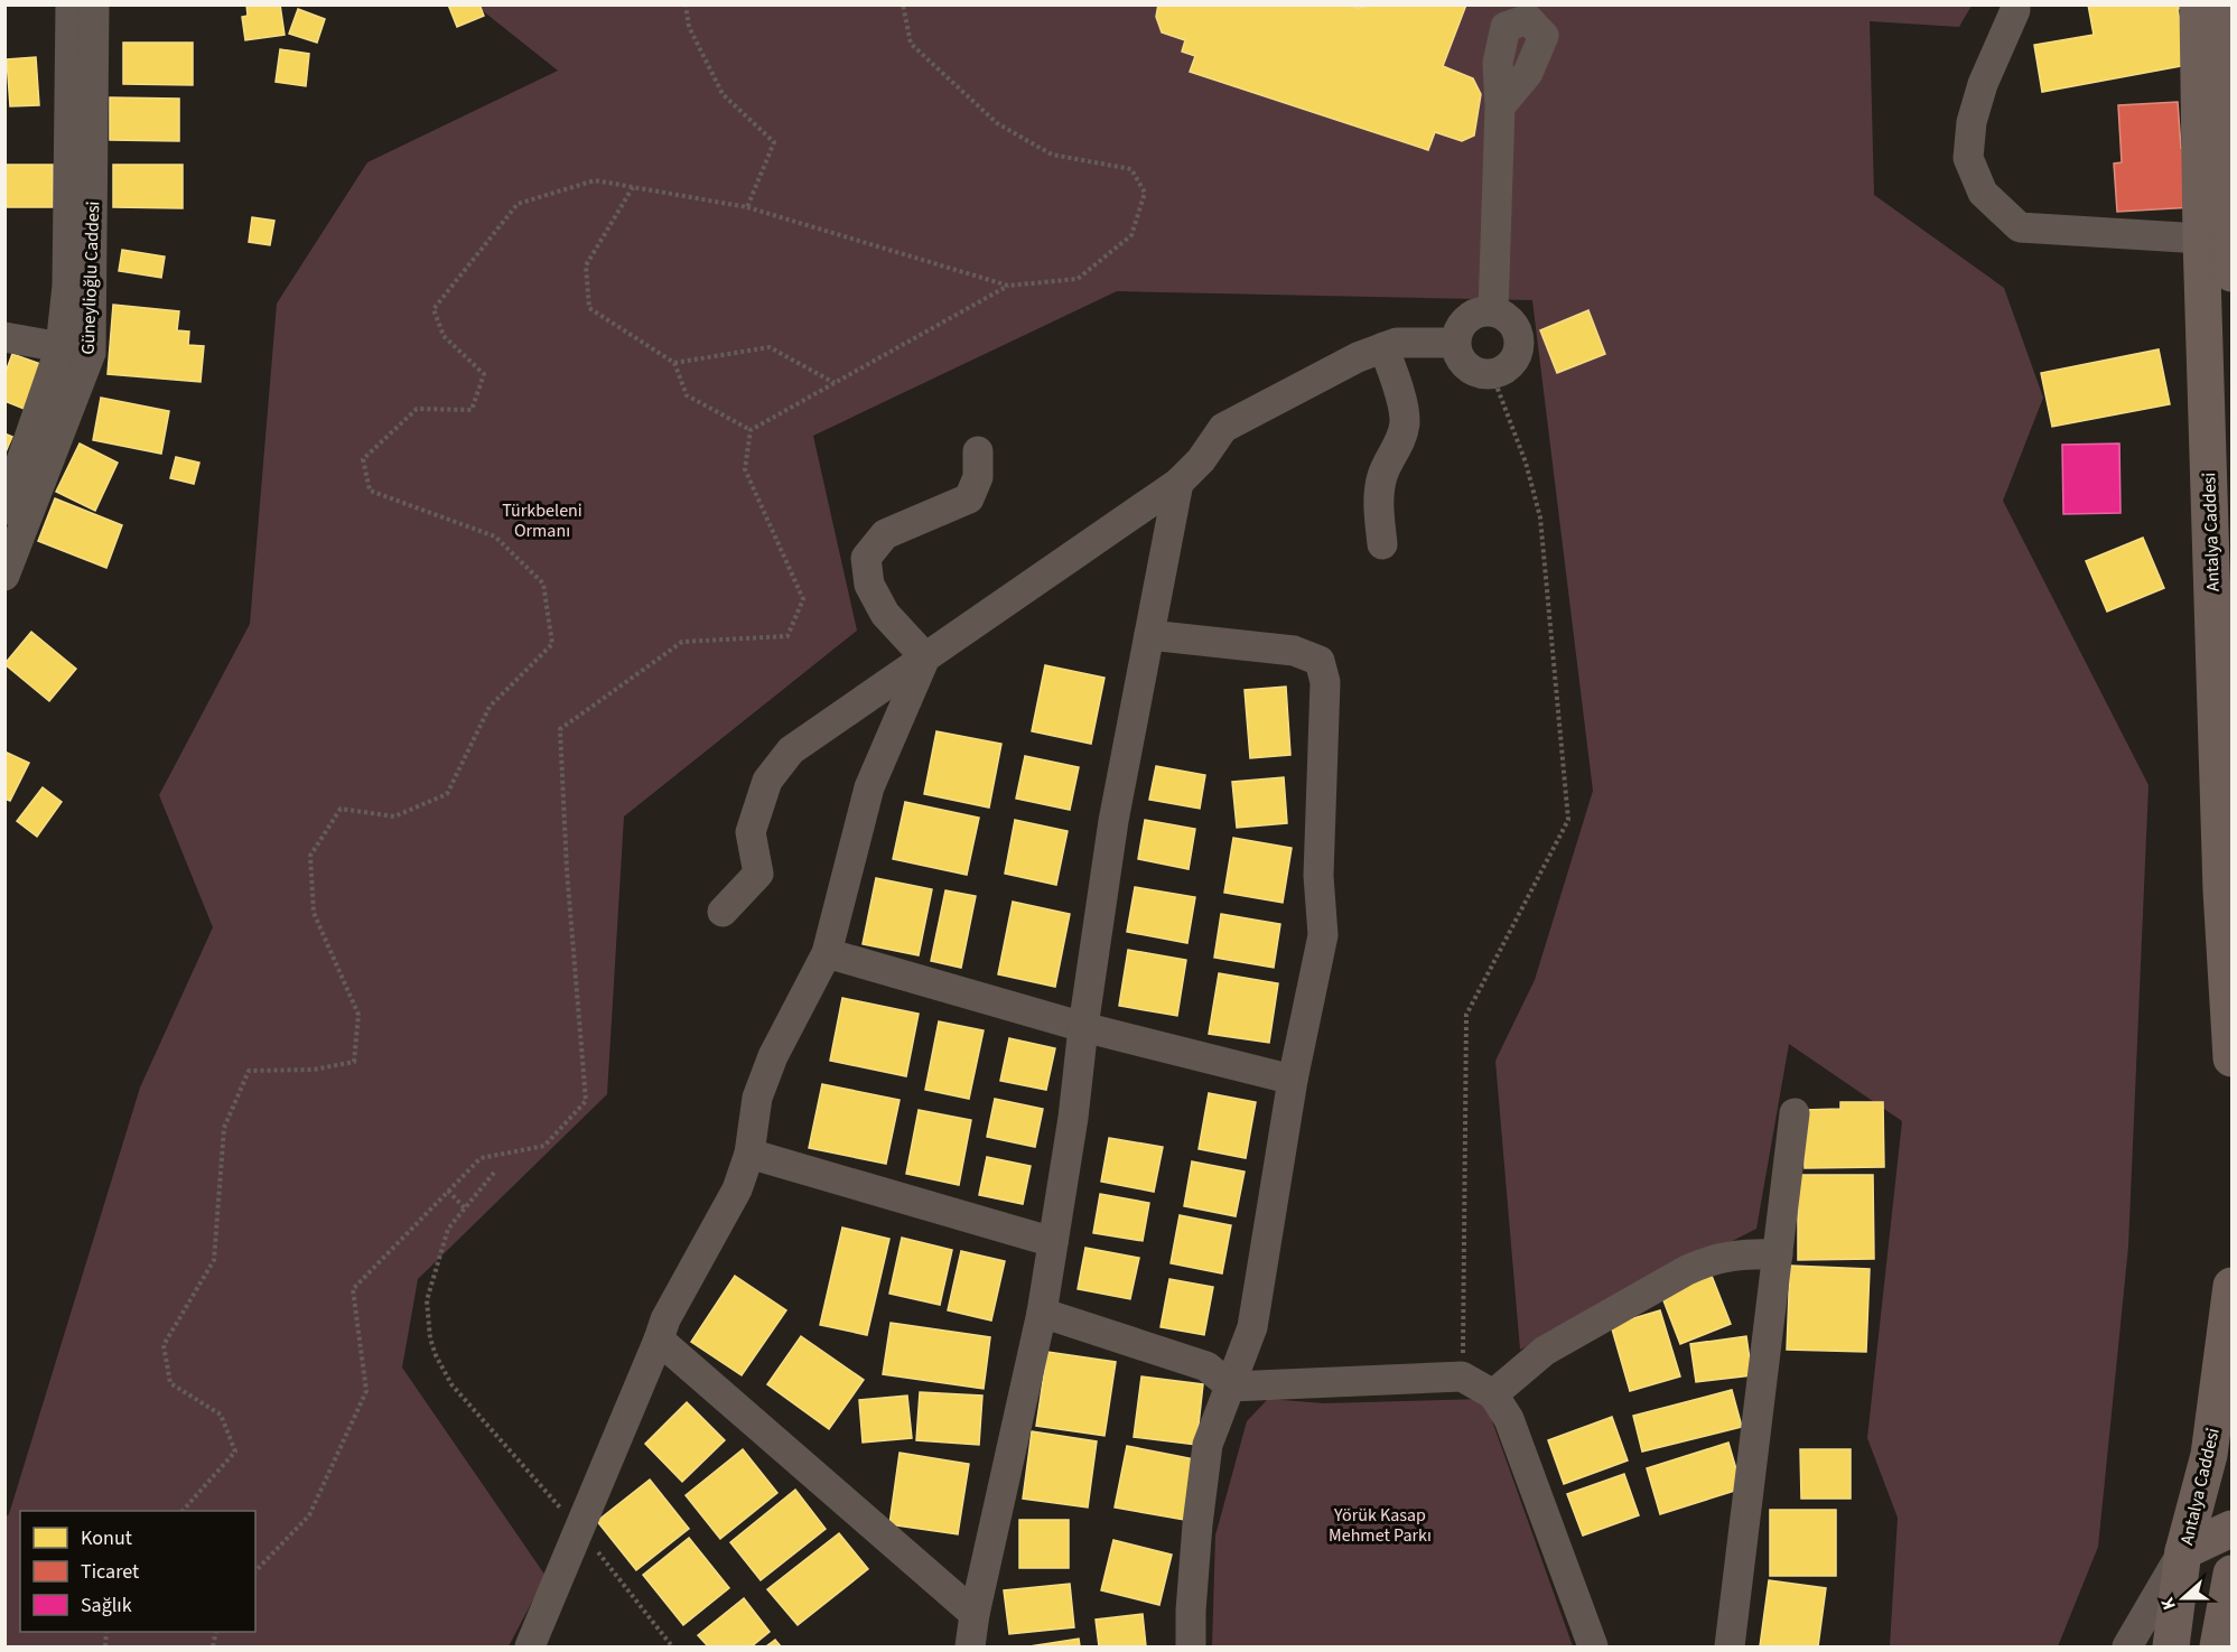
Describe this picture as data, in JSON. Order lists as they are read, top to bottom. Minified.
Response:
{"streets":{"main road":["Antalya Caddesi"],"street":["Güneylioğlu Caddesi"]},"parks":["Türkbeleni Ormanı","Yörük Kasap Mehmet Parkı"],"legend":["Konut","Ticaret","Sağlık"],"north":"left"}
